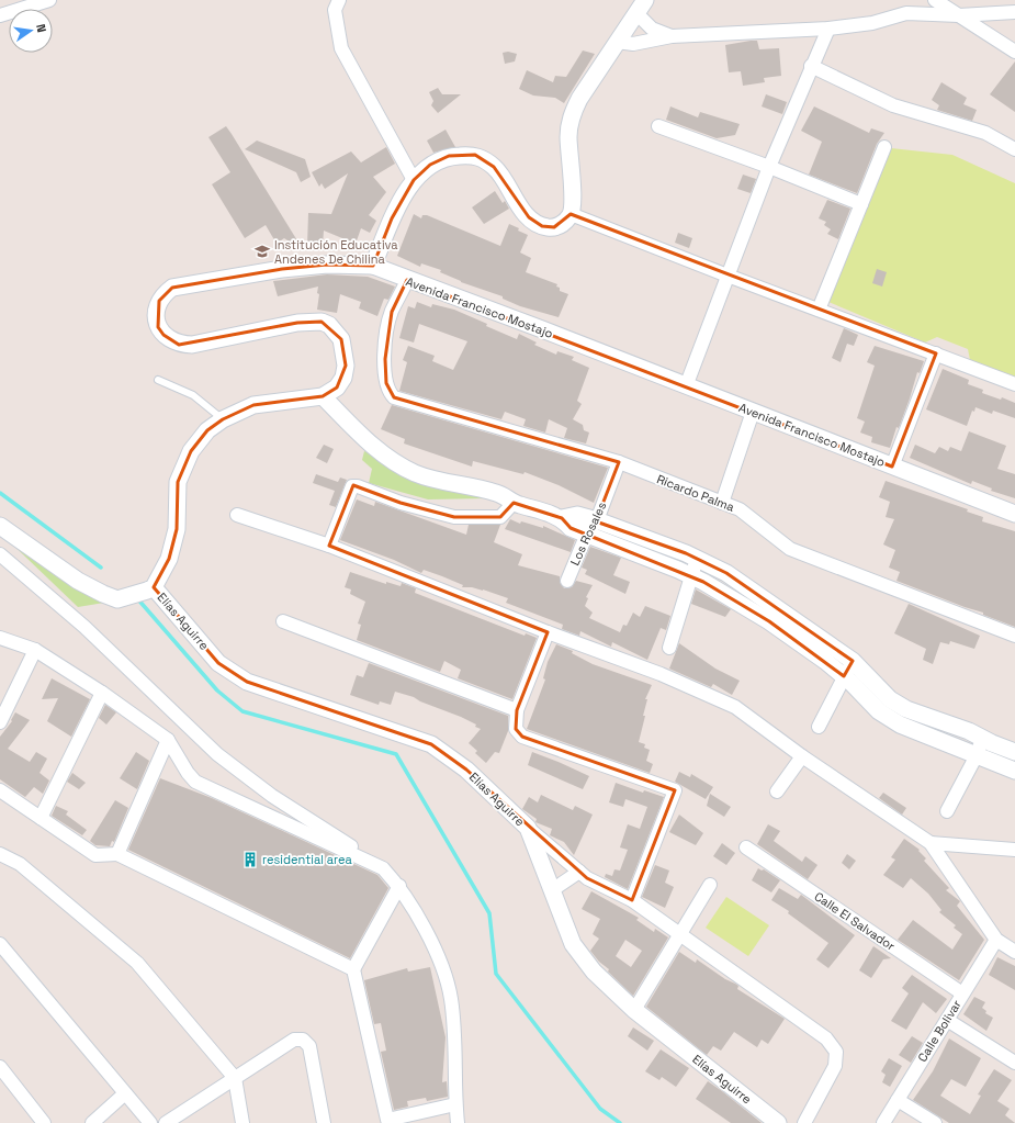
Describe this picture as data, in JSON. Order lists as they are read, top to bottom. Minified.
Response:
{"streets":{"street":["Avenida Francisco Mostajo","Ricardo Palma","Los Rosales","Elías Aguirre","Calle El Salvador","Calle Bolivar"]},"crossings":[["Avenida Francisco Mostajo","Ricardo Palma"],["Ricardo Palma","Los Rosales"],["Calle El Salvador","Calle Bolivar"]],"places":{"school or university":["Institución Educativa Andenes De Chilina"],"building":["residential area"]},"north":"right"}
